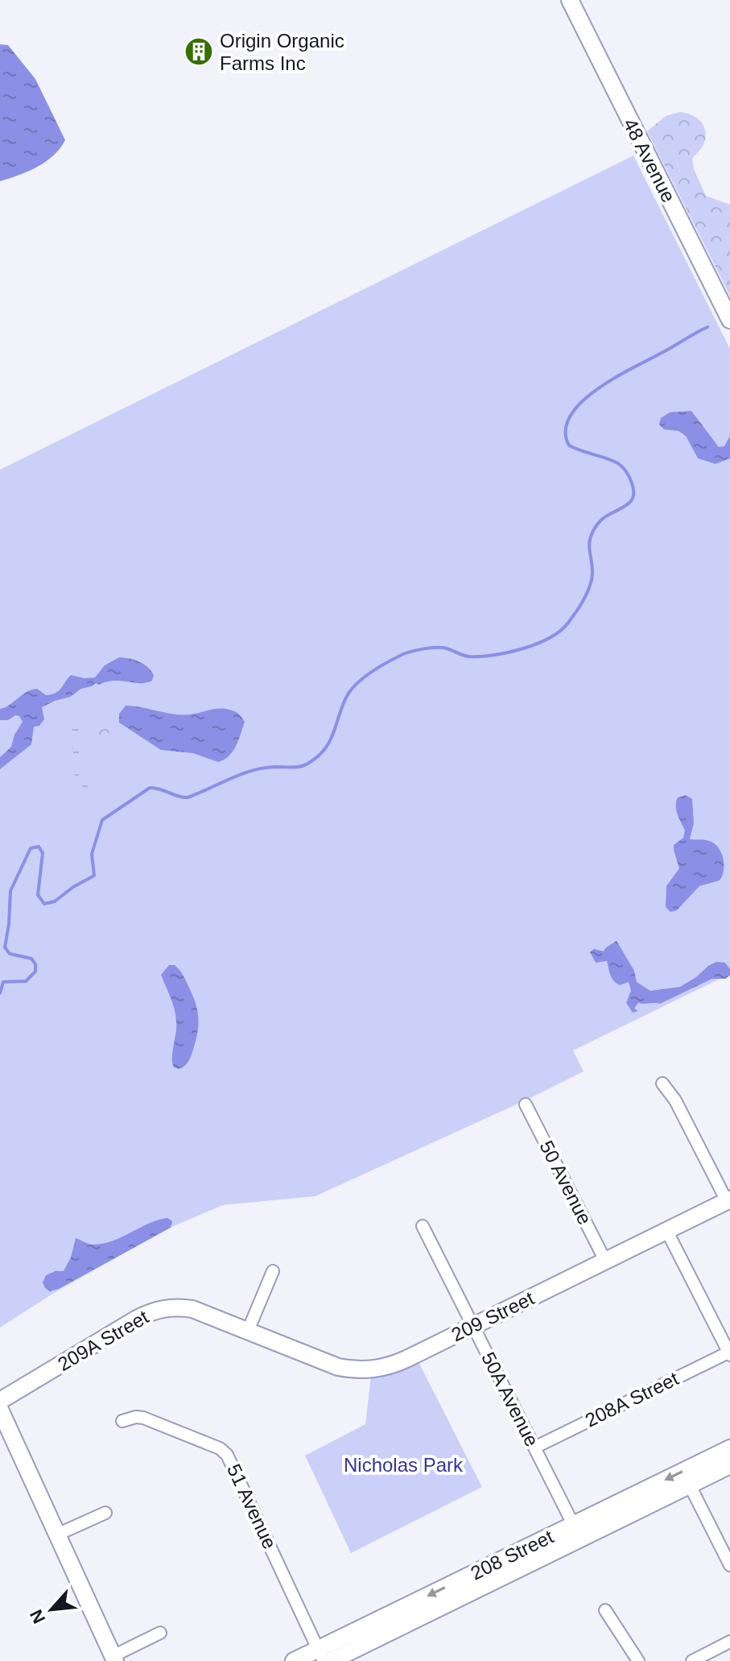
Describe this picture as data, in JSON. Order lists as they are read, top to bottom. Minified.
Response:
{"streets":{"main road":["48 Avenue","209 Street","209A Street","208 Street"],"street":["50 Avenue","50A Avenue","208A Street","51 Avenue"]},"crossings":[["50 Avenue","209 Street"],["209 Street","209A Street"],["209 Street","50A Avenue"],["50A Avenue","208A Street"],["50A Avenue","208 Street"],["51 Avenue","208 Street"]],"parks":["Nicholas Park"],"places":{"building":["Origin Organic Farms Inc"]},"north":"bottom left"}
